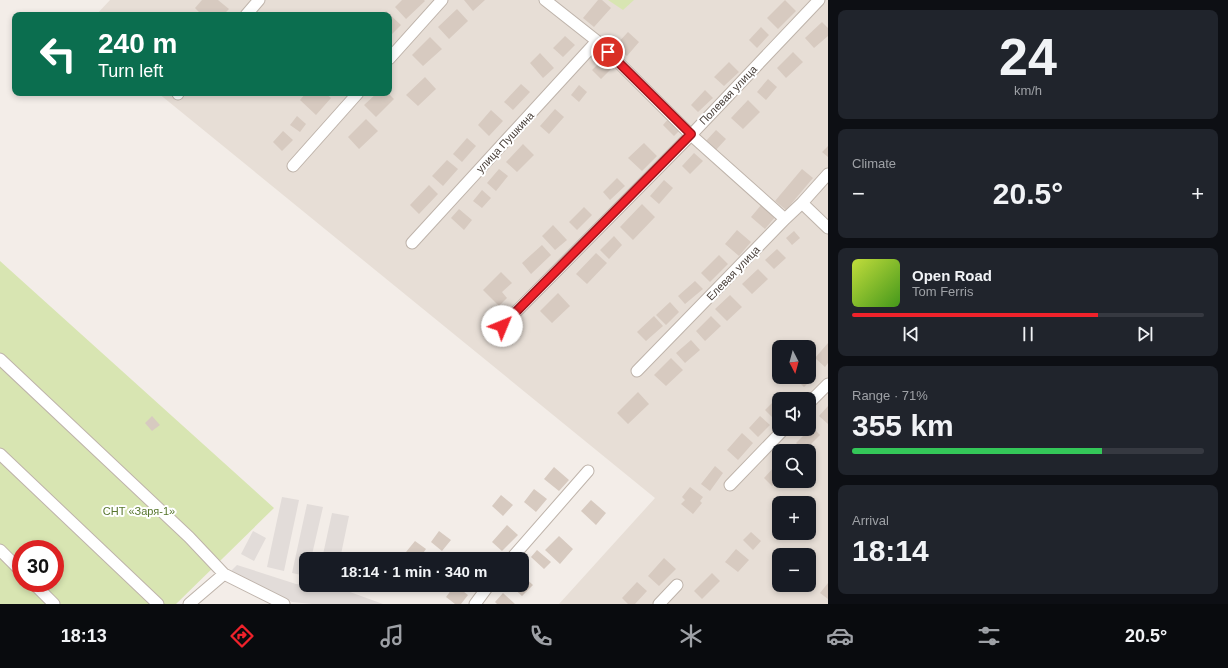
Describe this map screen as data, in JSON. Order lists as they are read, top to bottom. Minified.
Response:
{"streets":{"street":["Полевая улица","улица Пушкина","Елевая улица"]},"parks":["СНТ «Заря-1»"],"north":"bottom","page":{"tile":[["24","km/h"],"Climate",["Range · 71%","355 km"],["Arrival","18:14"]],"turn":["240 m","Turn left"],"heat":["−","20.5°","+"],"song":["Open Road","Tom Ferris"],"map_buttons":["+","−"],"limit":"30","trip":"18:14 · 1 min · 340 m","tabs":["18:13","20.5°"]}}
